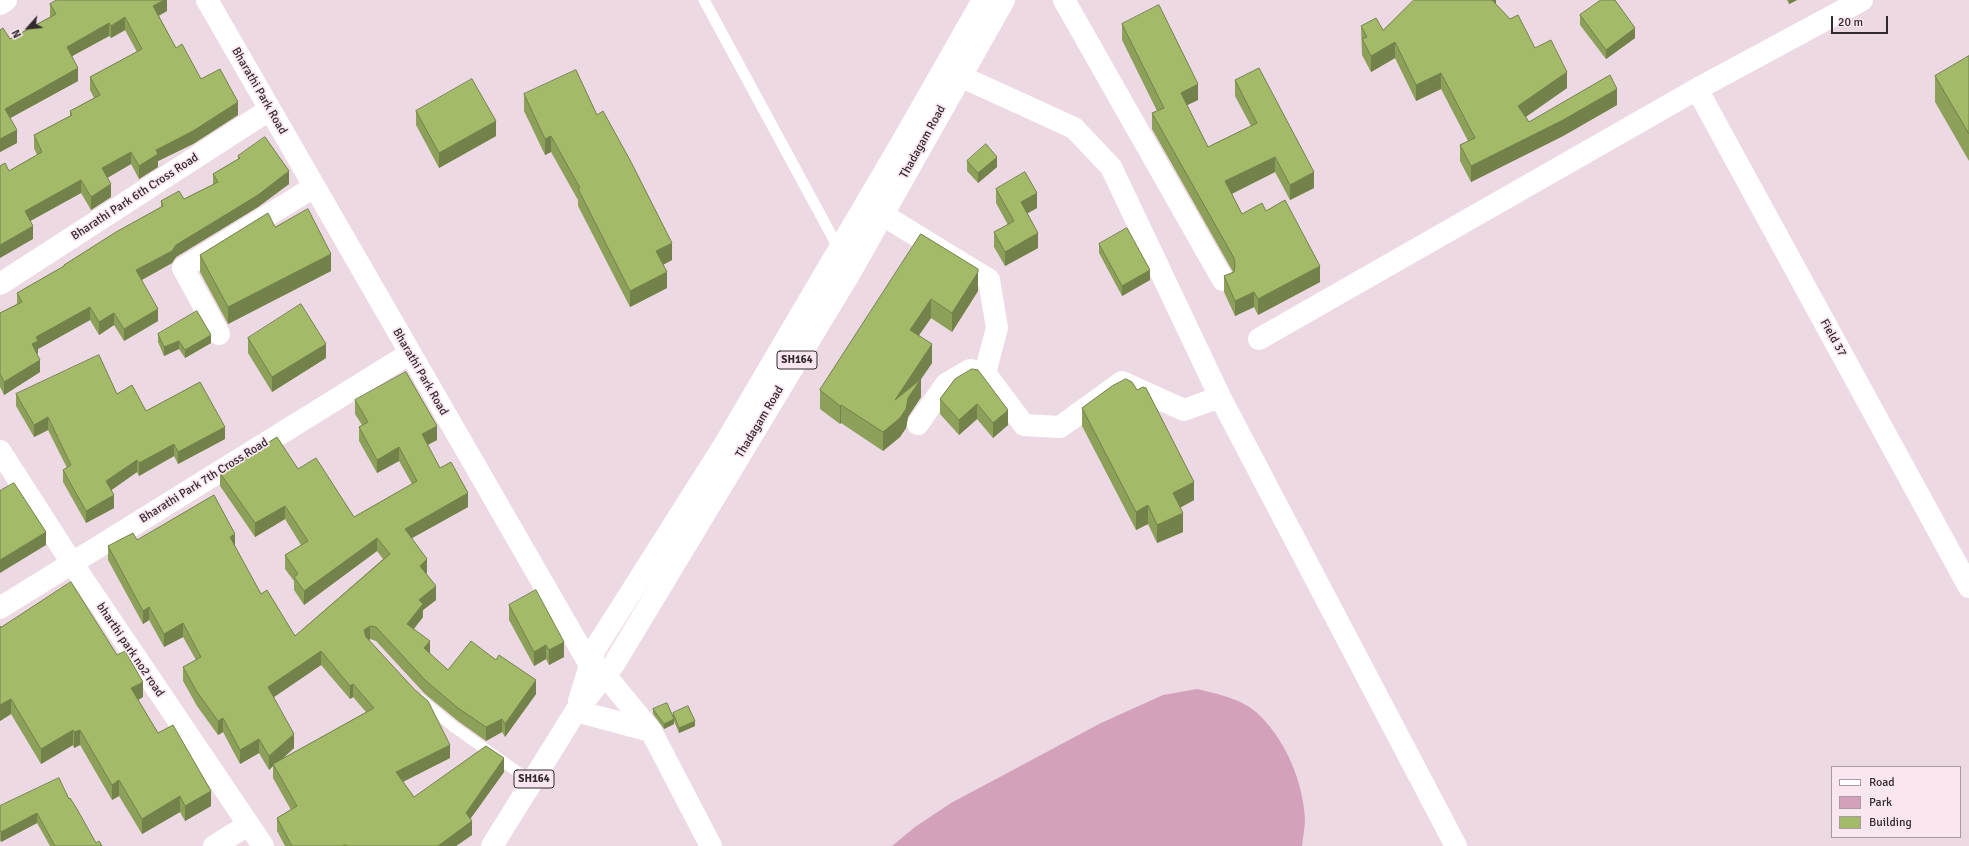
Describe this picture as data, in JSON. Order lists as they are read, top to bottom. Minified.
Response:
{"streets":{"street":["Bharathi Park Road","Thadagam Road","Bharathi Park 6th Cross Road","Field 37","SH164","Bharathi Park 7th Cross Road","bharthi park no2 road"]},"crossings":[["Bharathi Park Road","Thadagam Road"],["Bharathi Park Road","Bharathi Park 6th Cross Road"],["Bharathi Park Road","Bharathi Park 7th Cross Road"],["Bharathi Park 7th Cross Road","bharthi park no2 road"]],"legend":["Road","Park","Building"],"scale_bar":"20 m","north":"bottom left"}
